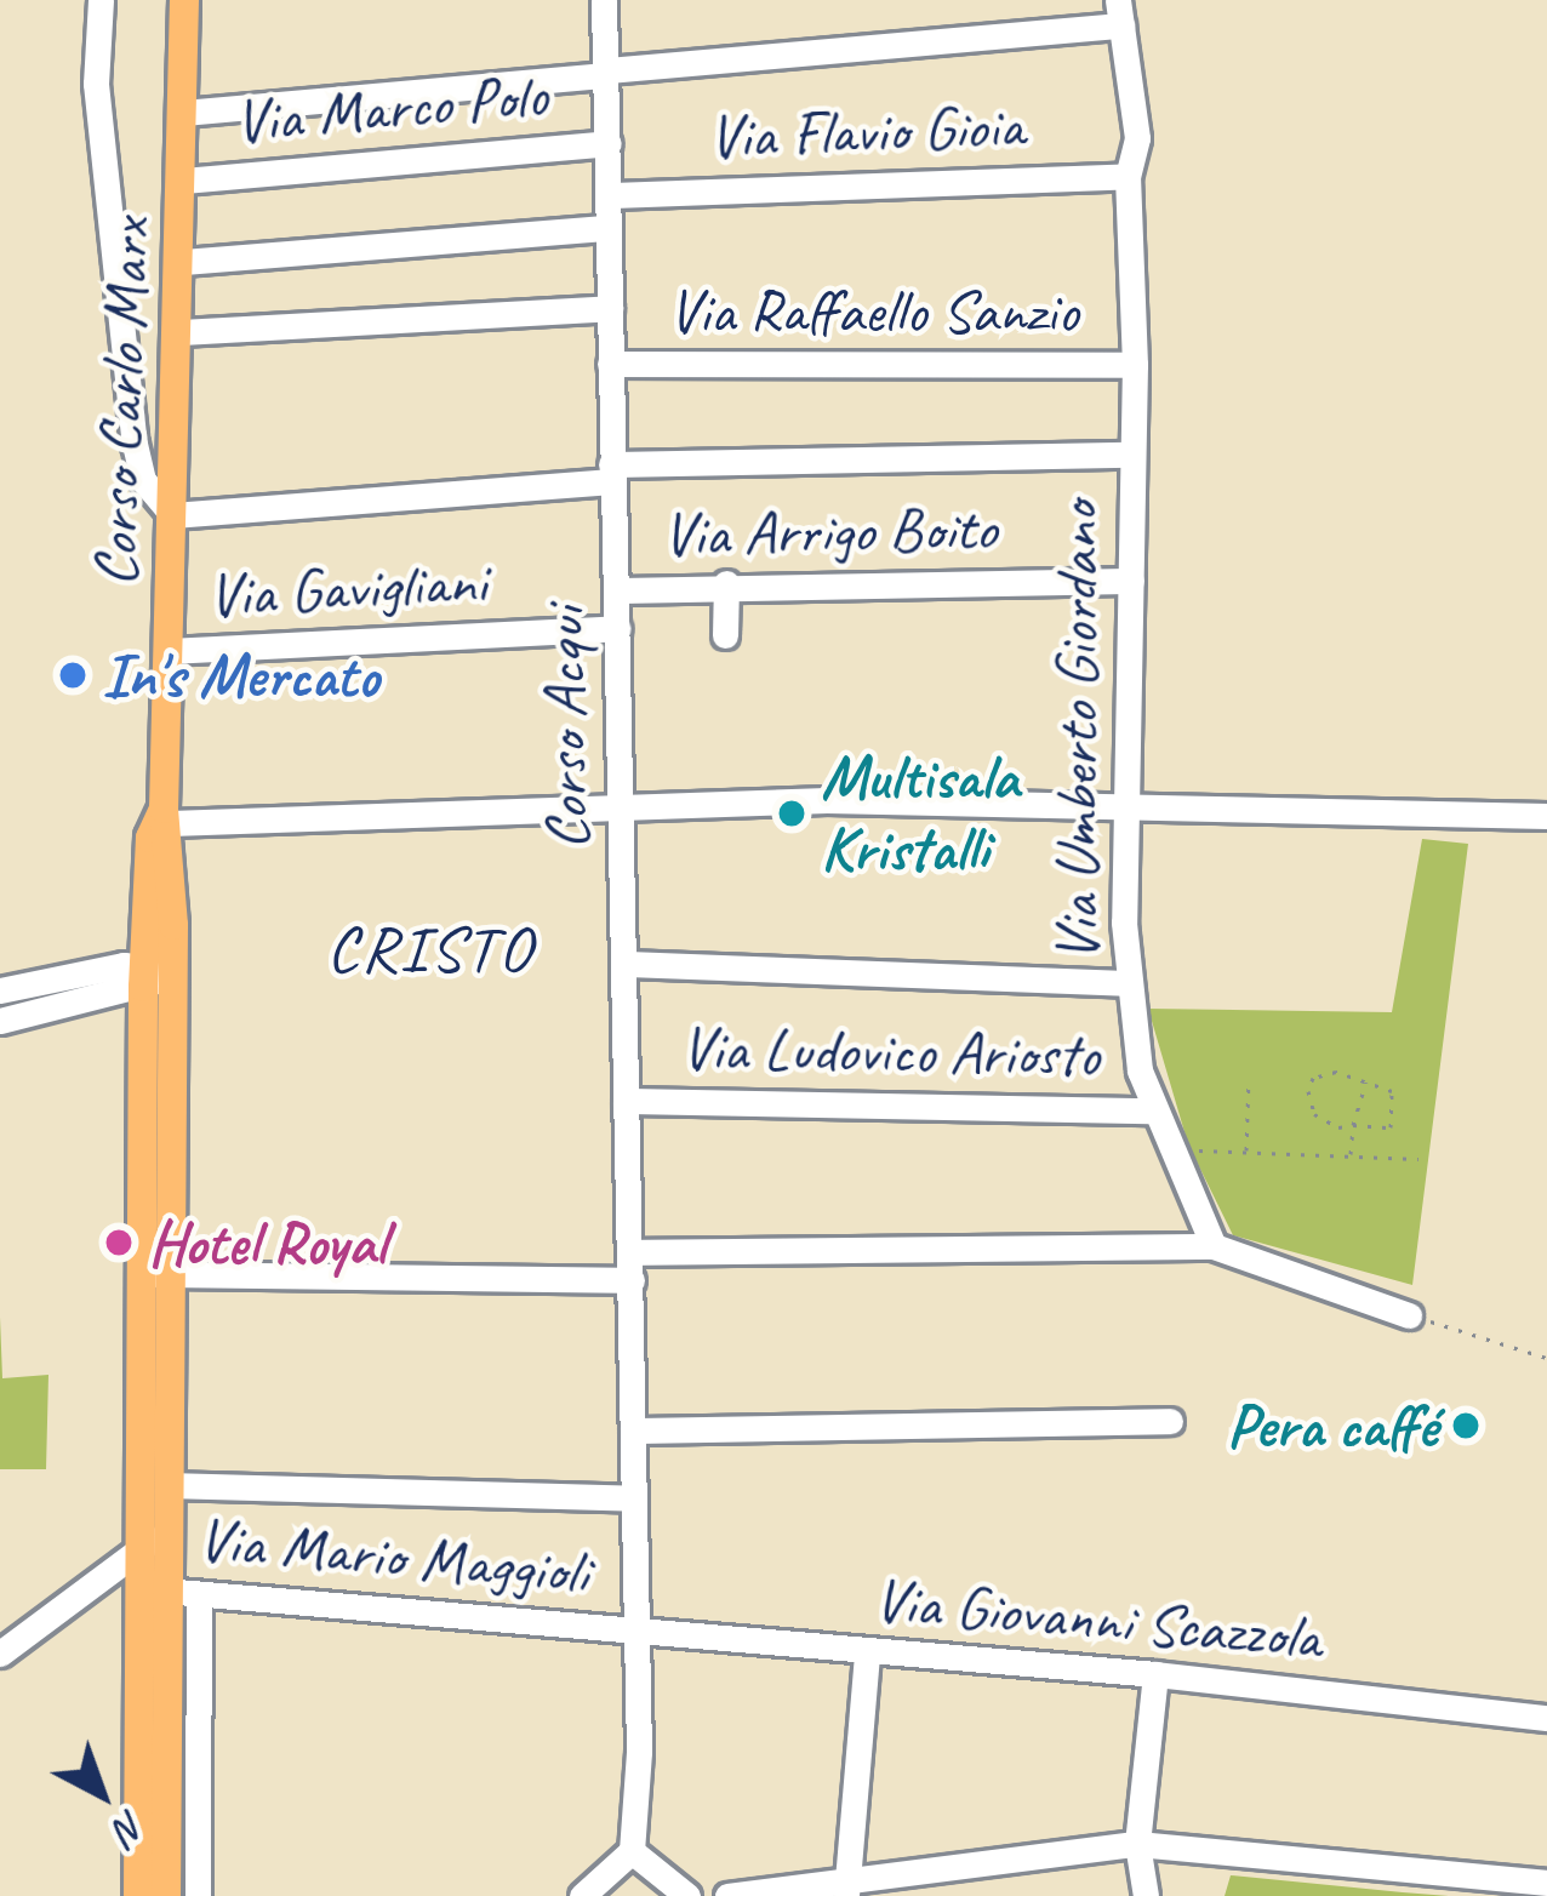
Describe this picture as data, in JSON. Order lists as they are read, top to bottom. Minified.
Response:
{"streets":{"main road":["Corso Carlo Marx"],"street":["Via Marco Polo","Via Flavio Gioia","Via Raffaello Sanzio","Via Arrigo Boito","Via Gavigliani","Corso Acqui","Via Umberto Giordano","Via Ludovico Ariosto","Via Mario Maggioli","Via Giovanni Scazzola"]},"crossings":[["Via Marco Polo","Corso Carlo Marx"],["Via Marco Polo","Corso Acqui"],["Via Flavio Gioia","Corso Acqui"],["Via Flavio Gioia","Via Umberto Giordano"],["Via Raffaello Sanzio","Corso Acqui"],["Via Raffaello Sanzio","Via Umberto Giordano"],["Corso Carlo Marx","Via Gavigliani"],["Corso Carlo Marx","Via Mario Maggioli"],["Via Arrigo Boito","Corso Acqui"],["Via Arrigo Boito","Via Umberto Giordano"],["Via Gavigliani","Corso Acqui"],["Corso Acqui","Via Ludovico Ariosto"],["Corso Acqui","Via Mario Maggioli"],["Corso Acqui","Via Giovanni Scazzola"],["Via Umberto Giordano","Via Ludovico Ariosto"],["Via Mario Maggioli","Via Giovanni Scazzola"]],"districts":["CRISTO"],"places":["In's Mercato","Multisala Kristalli","Hotel Royal","Pera caffé"],"north":"bottom right"}
